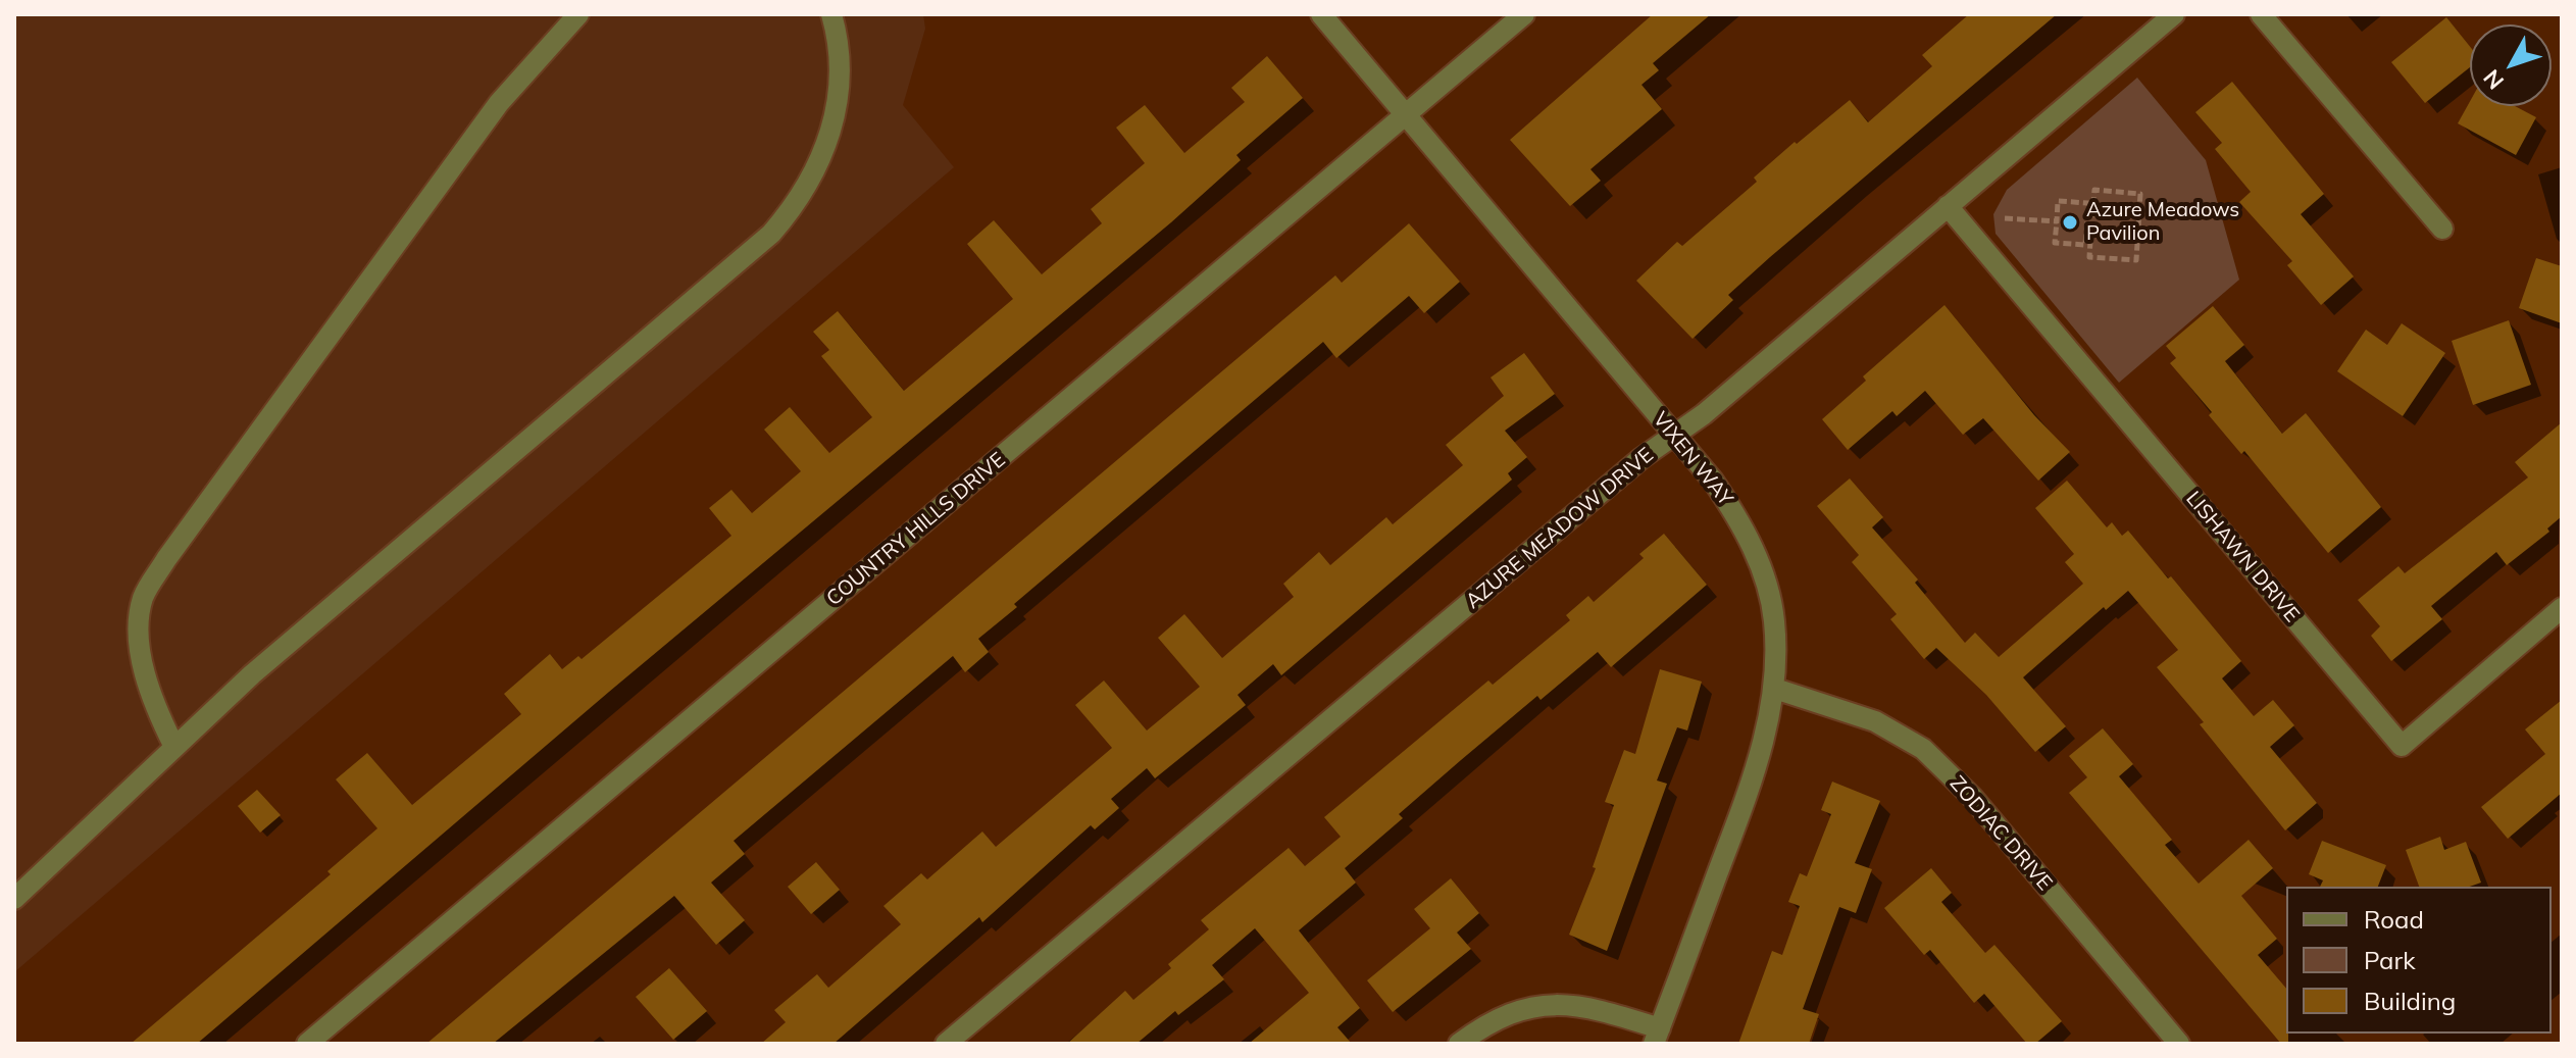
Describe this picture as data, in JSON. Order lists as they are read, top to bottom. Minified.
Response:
{"streets":{"street":["VIXEN WAY","AZURE MEADOW DRIVE","COUNTRY HILLS DRIVE","LISHAWN DRIVE","ZODIAC DRIVE"]},"crossings":[["VIXEN WAY","AZURE MEADOW DRIVE"],["VIXEN WAY","COUNTRY HILLS DRIVE"],["VIXEN WAY","ZODIAC DRIVE"],["AZURE MEADOW DRIVE","LISHAWN DRIVE"]],"places":["Azure Meadows Pavilion"],"legend":["Road","Park","Building"],"north":"bottom left"}
